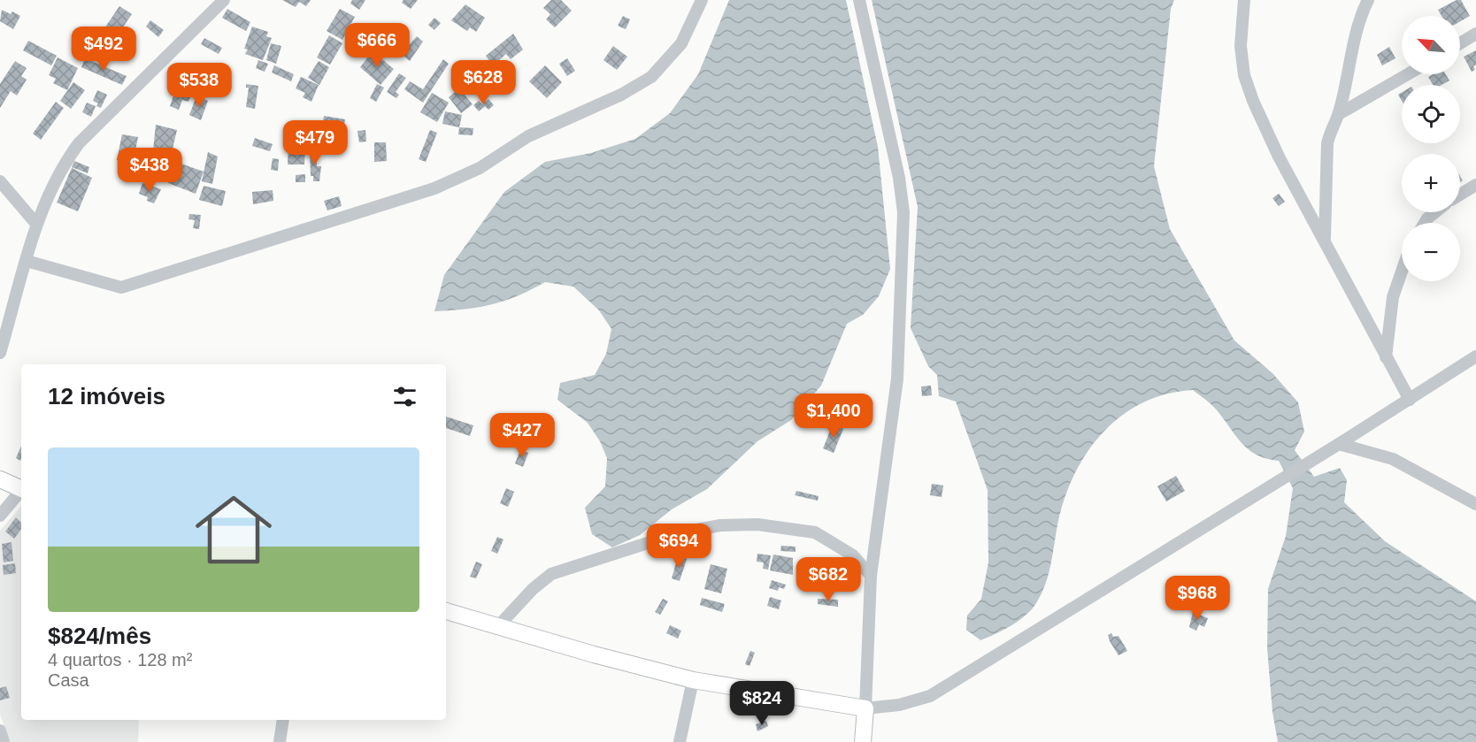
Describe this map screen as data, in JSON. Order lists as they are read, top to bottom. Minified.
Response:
{"north":"top left","page":{"map_buttons":["+","−"],"price":["$666","$492","$628","$538","$479","$438","$1,400","$427","$694","$682","$968","$824"],"heading":"12 imóveis","list":[{"name":"$824/mês","note":"4 quartos · 128 m² · Casa"}]}}
